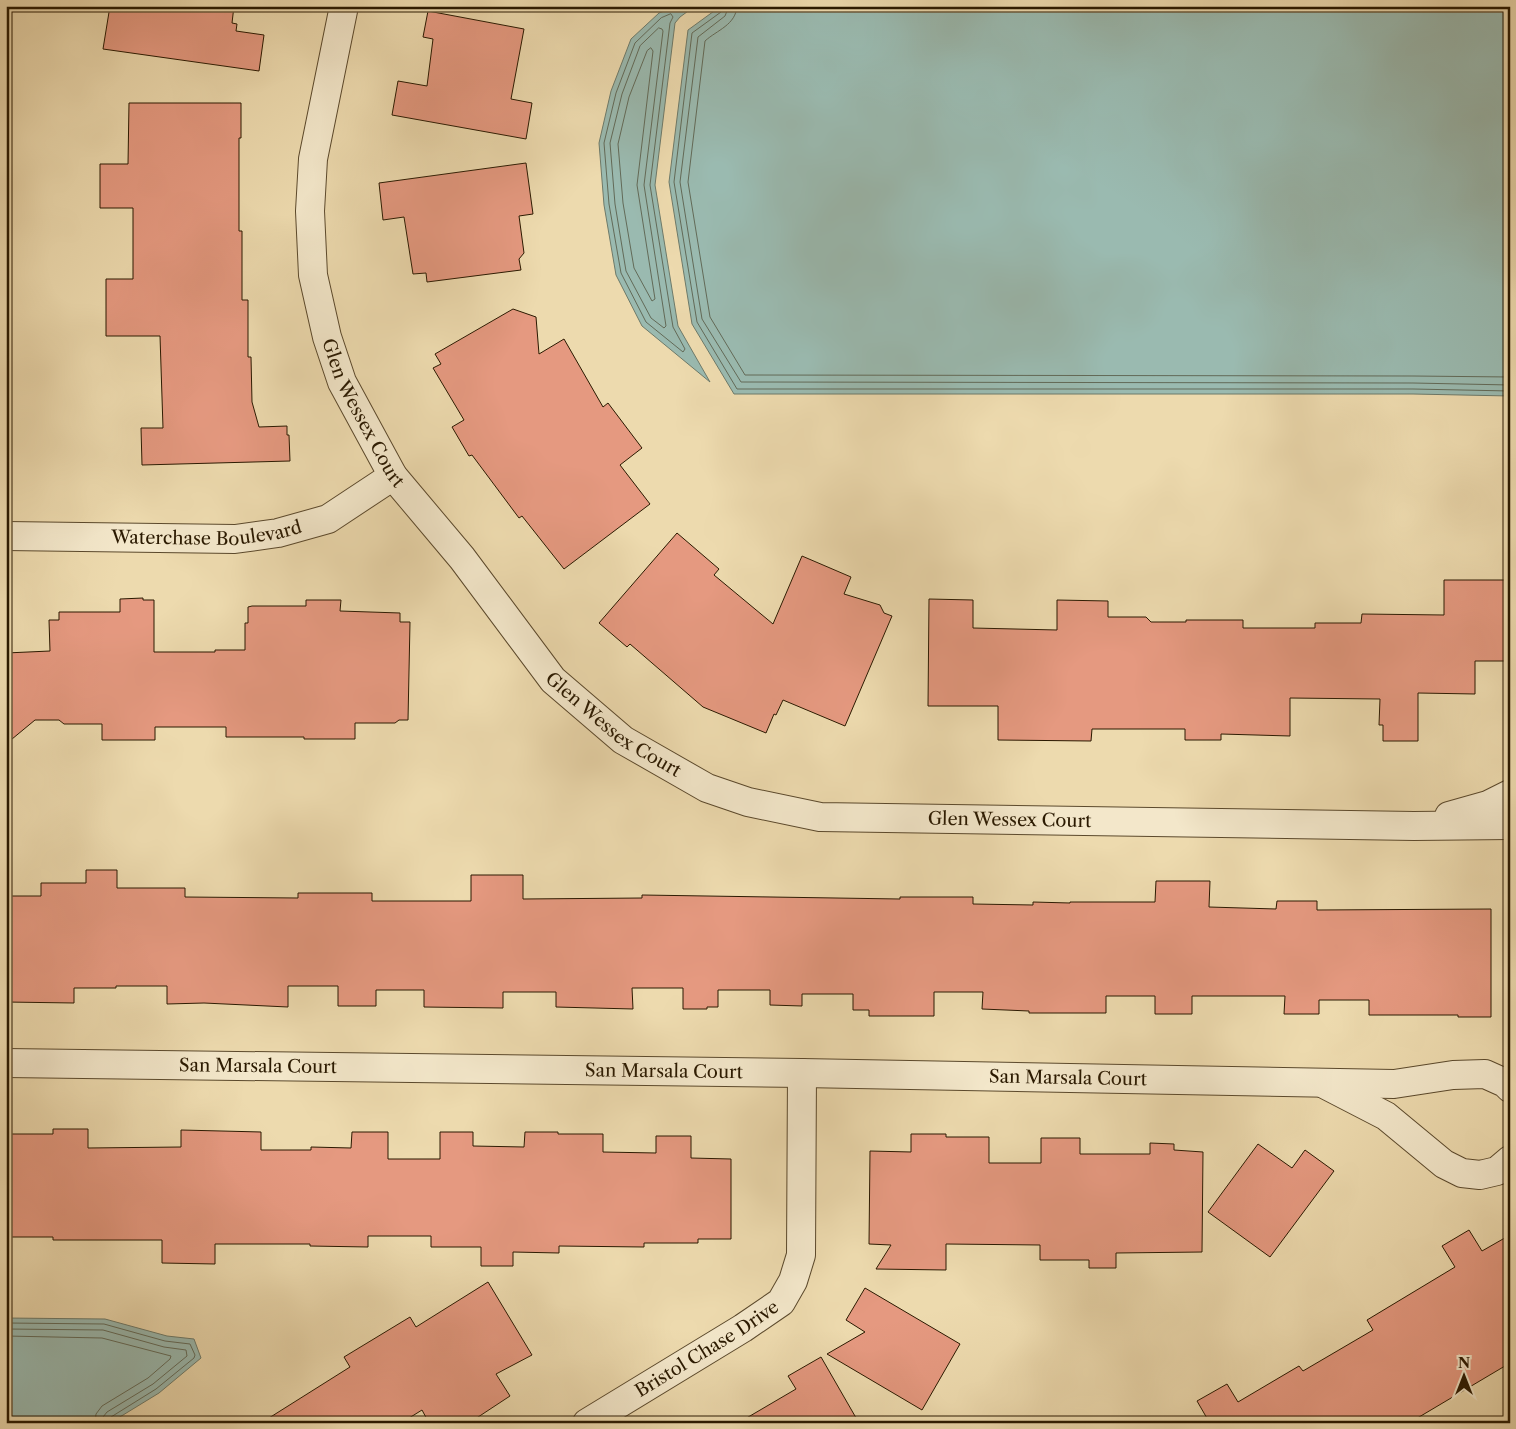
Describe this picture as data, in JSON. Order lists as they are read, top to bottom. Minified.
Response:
{"streets":{"street":["Glen Wessex Court","Waterchase Boulevard","San Marsala Court","Bristol Chase Drive"]},"crossings":[["Glen Wessex Court","Waterchase Boulevard"],["San Marsala Court","Bristol Chase Drive"]],"north":"top"}
